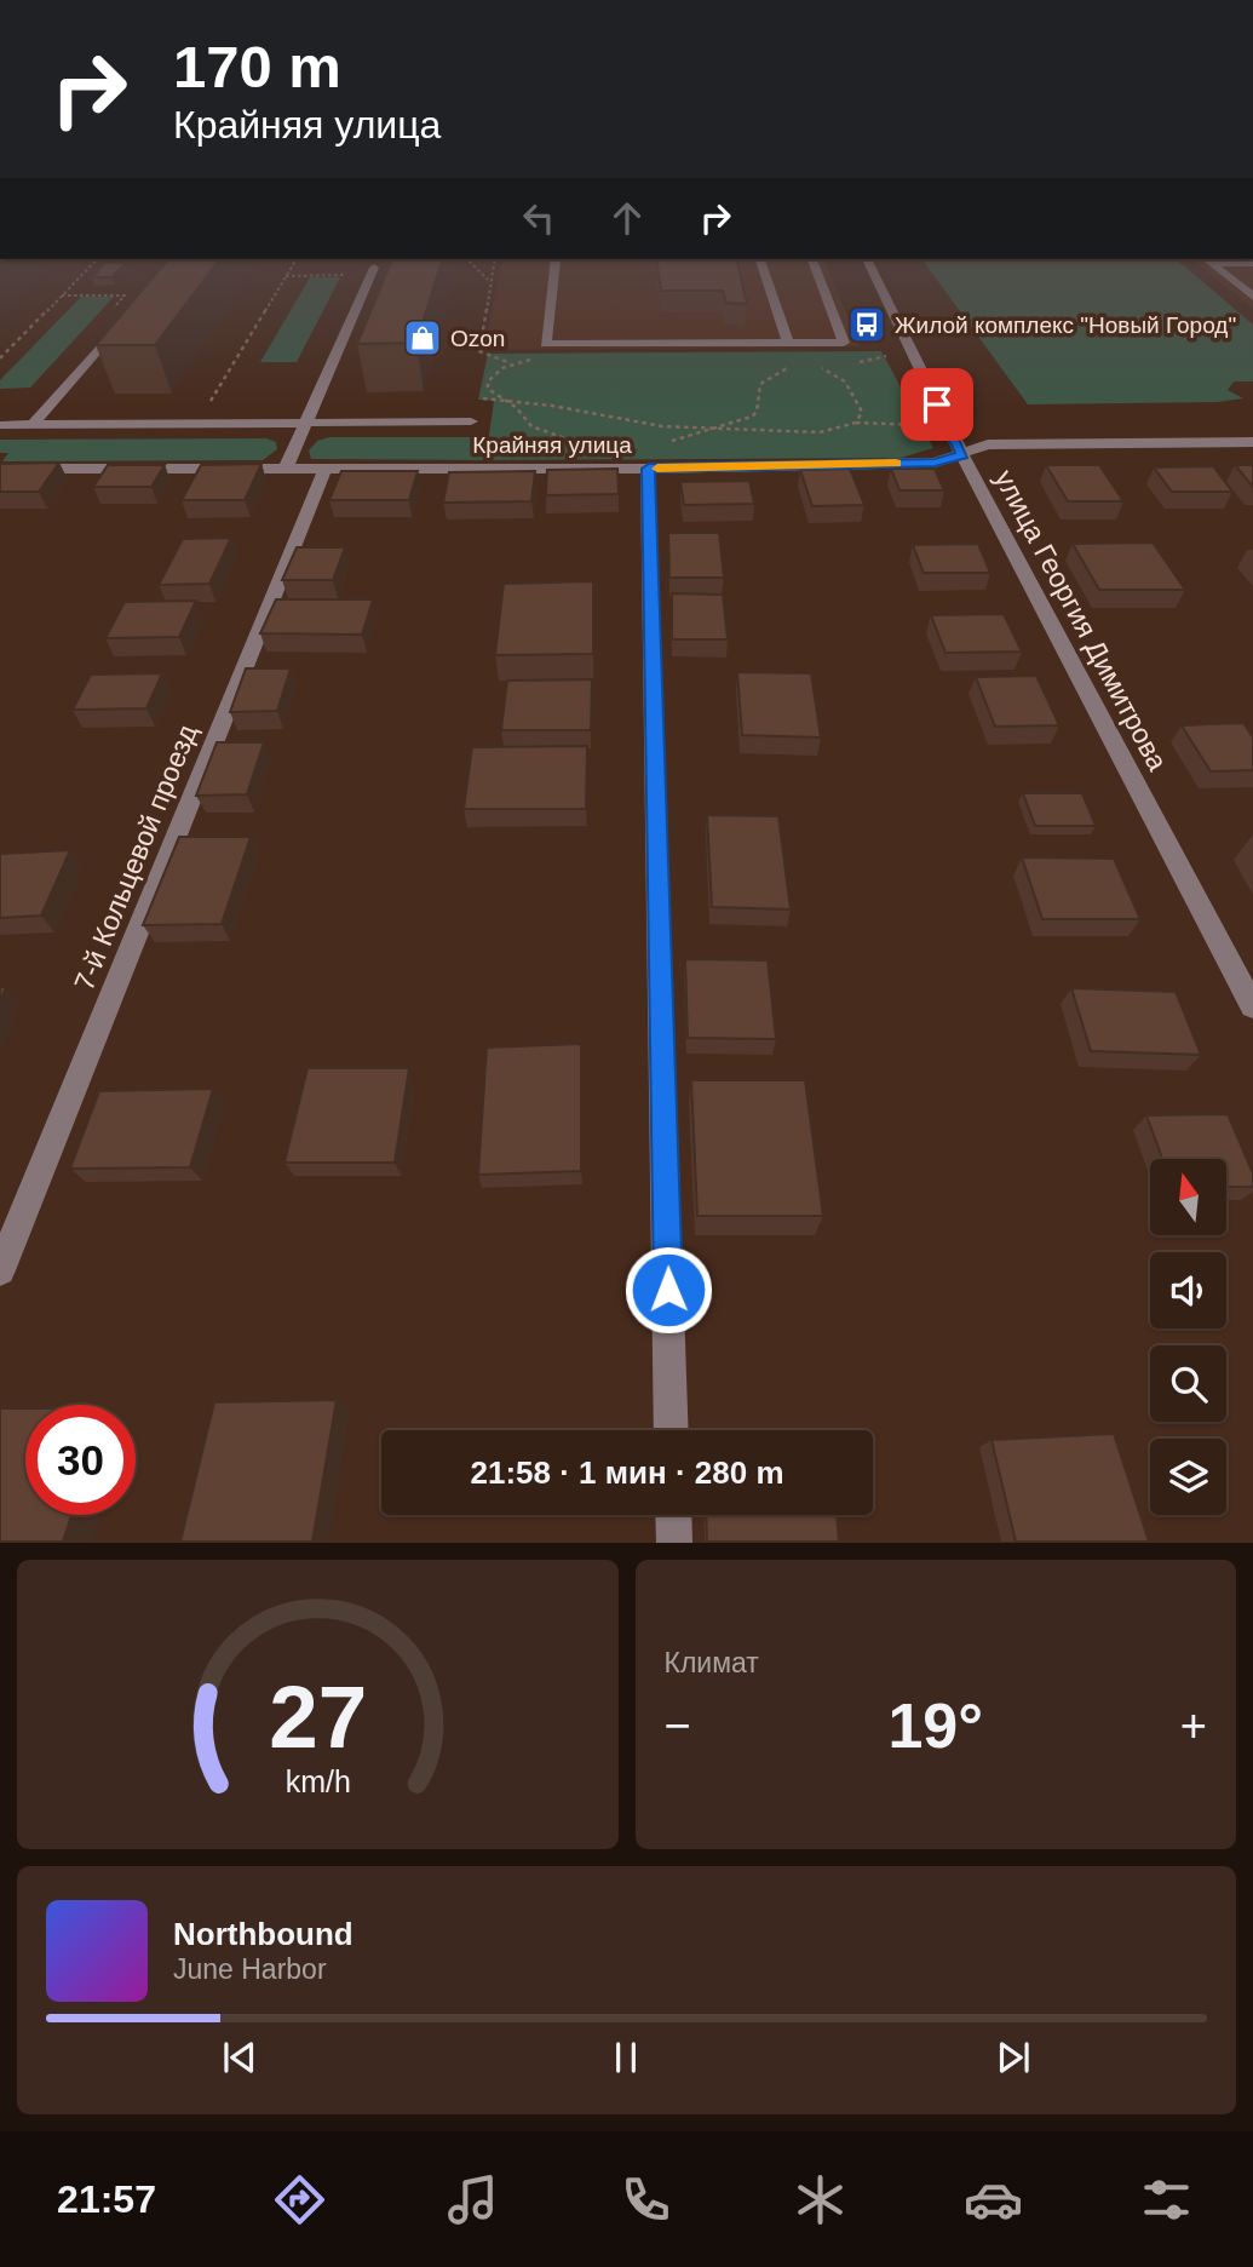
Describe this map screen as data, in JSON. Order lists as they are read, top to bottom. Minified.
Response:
{"streets":{"street":["Крайняя улица","улица Георгия Димитрова","7-й Кольцевой проезд"]},"crossings":[["Крайняя улица","улица Георгия Димитрова"],["Крайняя улица","7-й Кольцевой проезд"]],"places":{"bus stop":["Жилой комплекс \"Новый Город\""],"shop":["Ozon"]},"north":"top","page":{"turn":["170 m","Крайняя улица"],"limit":"30","trip":"21:58 · 1 мин · 280 m","tile":"Климат","heat":["−","19°","+"],"song":["Northbound","June Harbor"],"tabs":"21:57","gauge":["27","km/h"]}}
